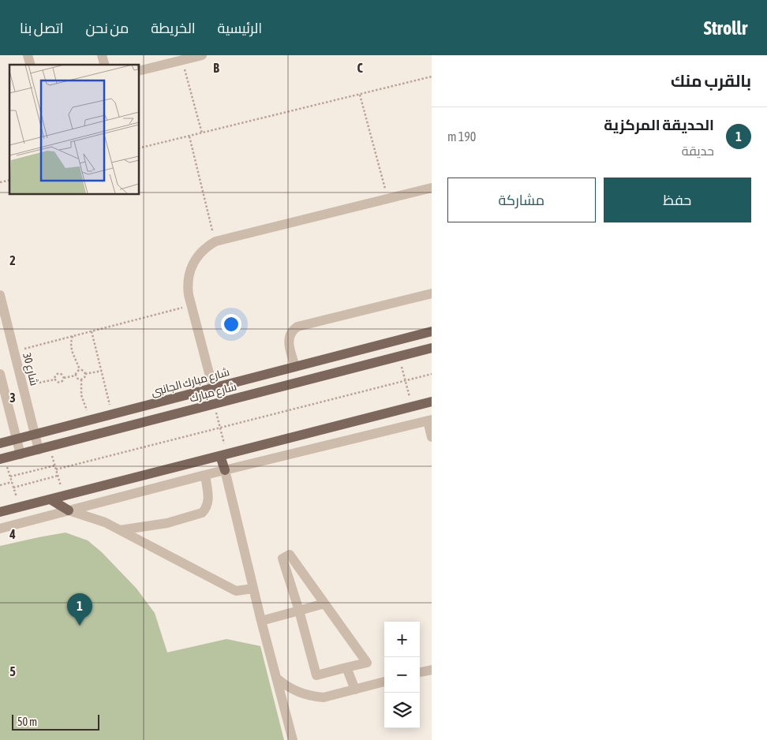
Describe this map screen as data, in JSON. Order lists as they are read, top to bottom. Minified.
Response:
{"streets":{"main road":["شارع مبارك الجانبى","شارع مبارك"],"street":["شارع 30"]},"crossings":[["شارع 30","شارع مبارك الجانبى"],["شارع 30","شارع مبارك"]],"scale_bar":"50 m","page":{"header":"Strollr","nav":["الرئيسية","الخريطة","من نحن","اتصل بنا"],"heading":"بالقرب منك","list":[{"mark":"1","name":"الحديقة المركزية","note":"حديقة","value":"190 m"}],"buttons":["حفظ","مشاركة"],"pins":"1","map_buttons":["+","−"],"scale":"50 m"},"grid":{"columns":["B","C"],"rows":["2","3","4","5"]}}
